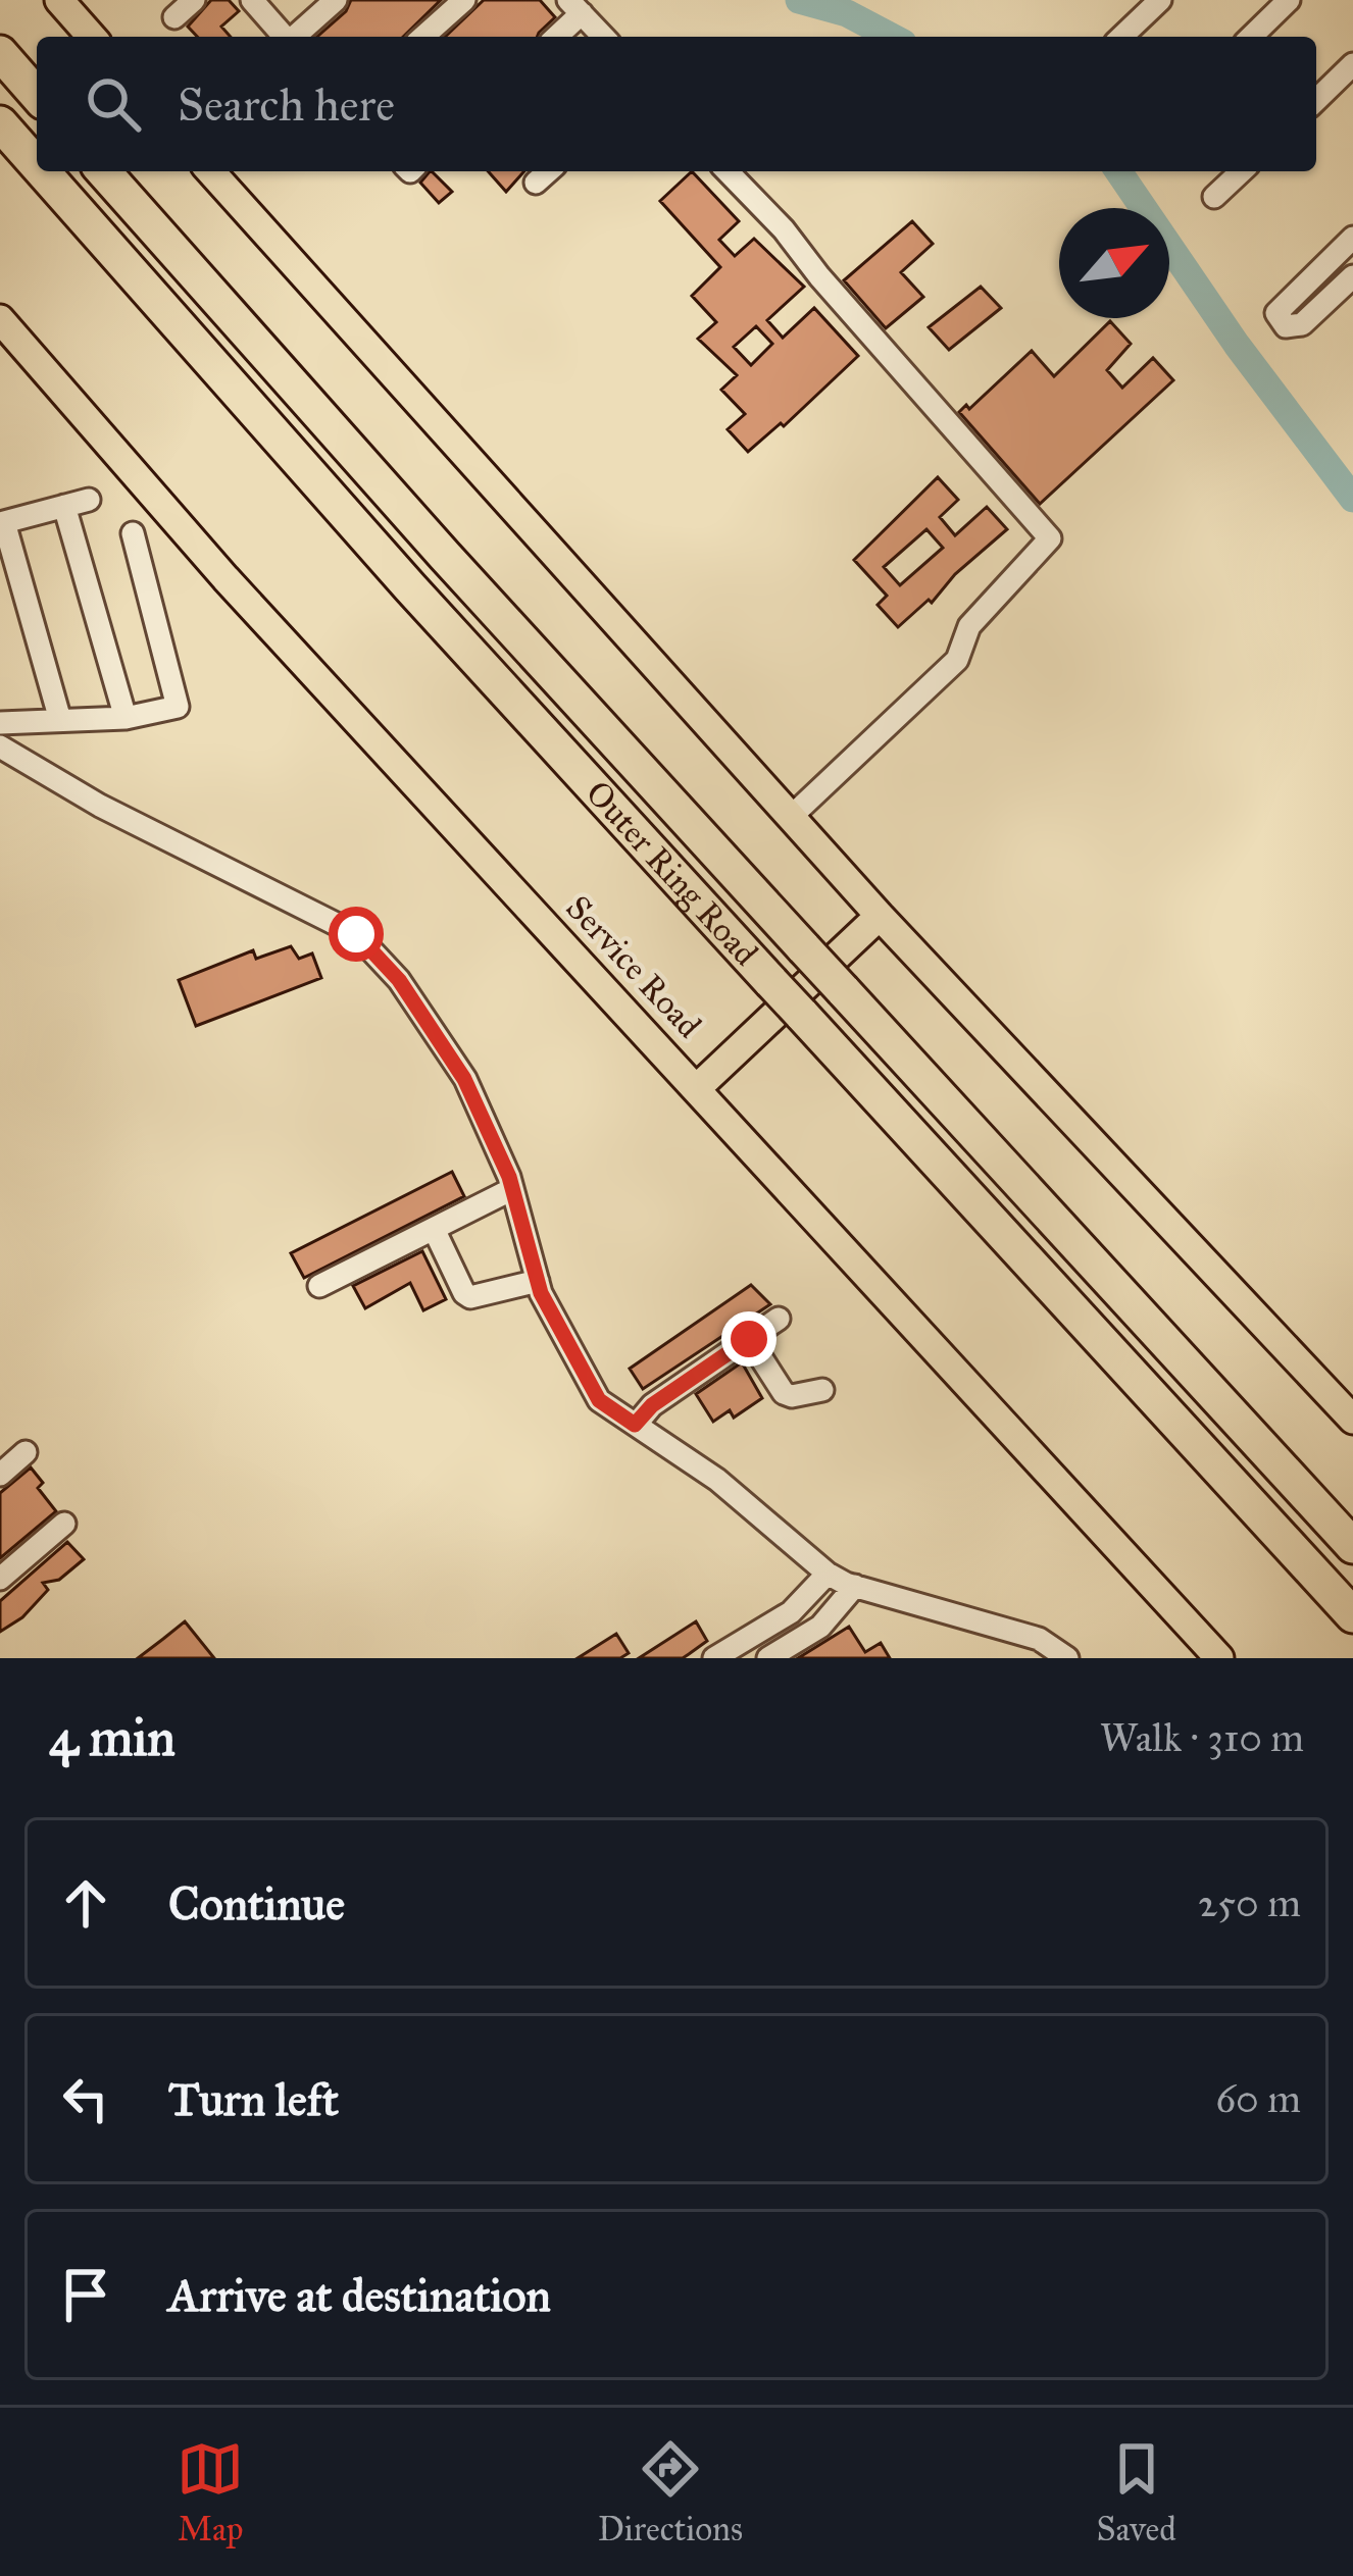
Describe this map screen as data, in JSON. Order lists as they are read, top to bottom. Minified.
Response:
{"streets":{"highway":["Outer Ring Road"],"main road":["Service Road"]},"north":"top right","page":{"search":"Search here","heading":["4 min","Walk · 310 m"],"list":[["Continue","250 m"],["Turn left","60 m"],"Arrive at destination"],"nav":["Map","Directions","Saved"]}}
